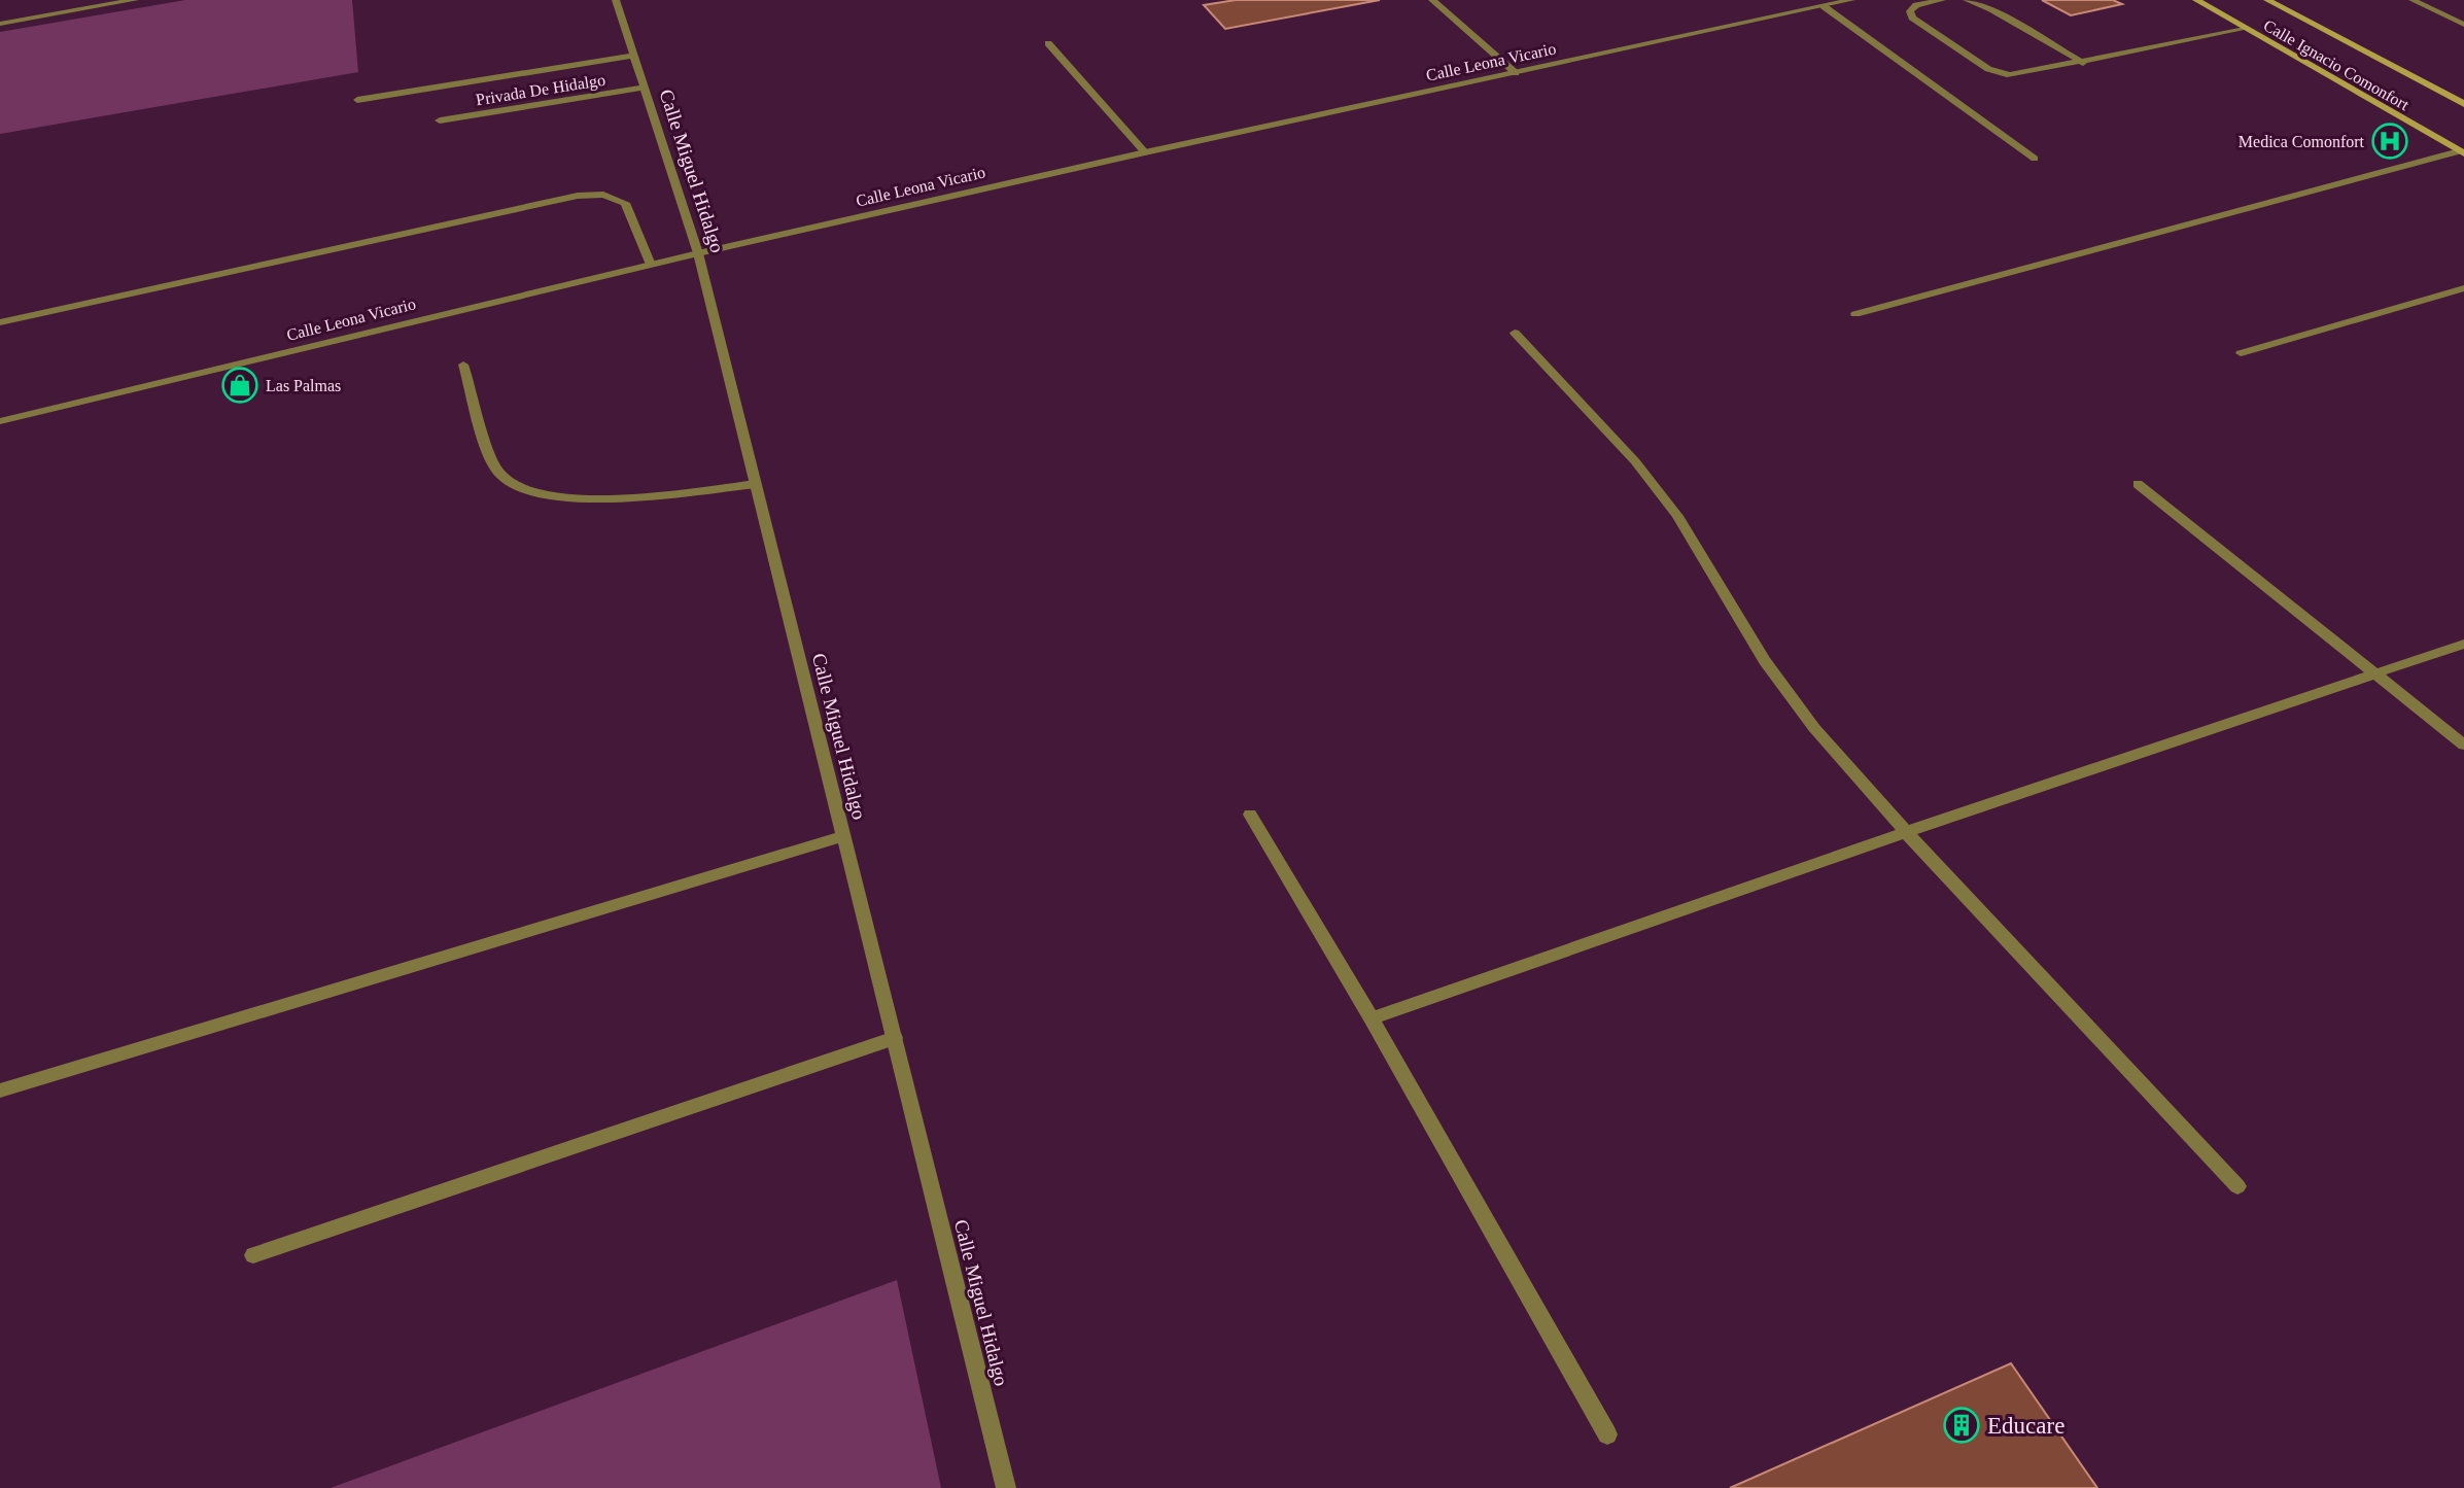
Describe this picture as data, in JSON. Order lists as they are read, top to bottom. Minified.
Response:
{"streets":{"main road":["Calle Ignacio Comonfort"],"street":["Calle Leona Vicario","Privada De Hidalgo","Calle Miguel Hidalgo"]},"crossings":[["Calle Leona Vicario","Calle Miguel Hidalgo"],["Privada De Hidalgo","Calle Miguel Hidalgo"]],"places":{"hospital":["Medica Comonfort"],"shop":["Las Palmas"],"building":["Educare"]}}
